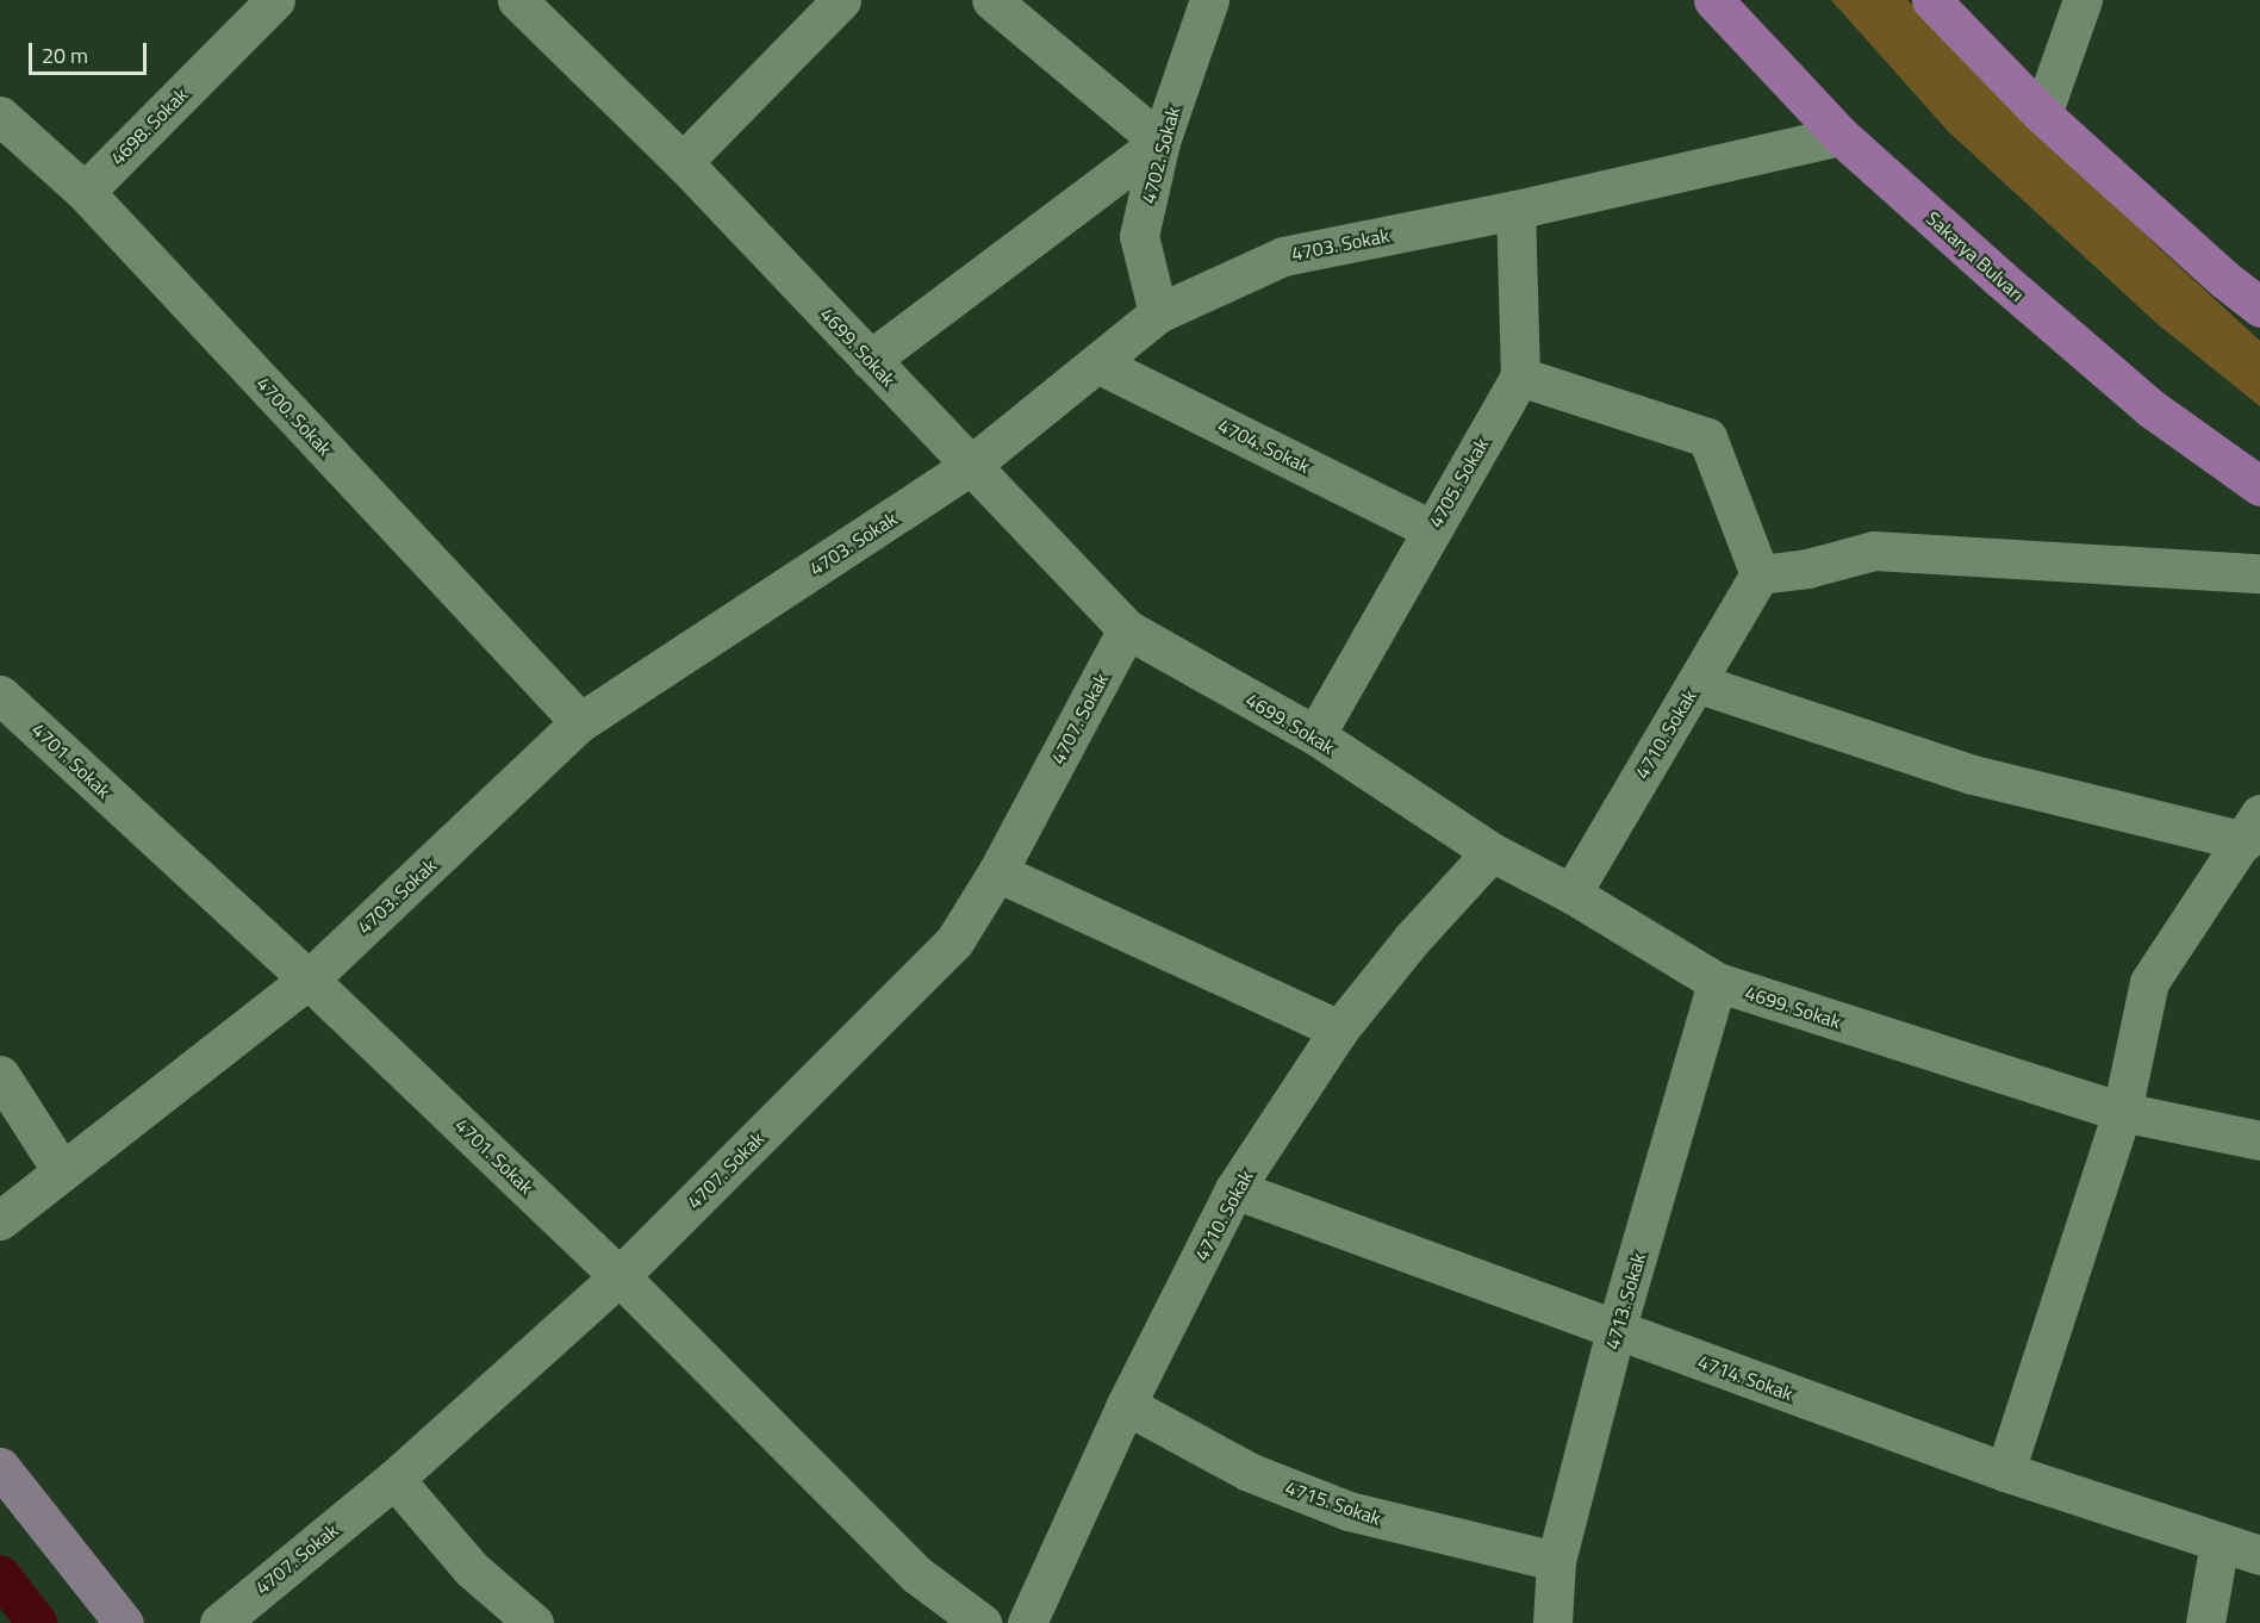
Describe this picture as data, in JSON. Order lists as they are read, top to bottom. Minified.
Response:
{"streets":{"main road":["Sakarya Bulvarı"],"street":["4698. Sokak","4702. Sokak","4703. Sokak","4699. Sokak","4700. Sokak","4704. Sokak","4705. Sokak","4707. Sokak","4710. Sokak","4701. Sokak","4713. Sokak","4714. Sokak","4715. Sokak"]},"crossings":[["4698. Sokak","4700. Sokak"],["4702. Sokak","4703. Sokak"],["4703. Sokak","Sakarya Bulvarı"],["4703. Sokak","4699. Sokak"],["4703. Sokak","4700. Sokak"],["4703. Sokak","4704. Sokak"],["4703. Sokak","4701. Sokak"],["4699. Sokak","4705. Sokak"],["4699. Sokak","4707. Sokak"],["4699. Sokak","4710. Sokak"],["4699. Sokak","4713. Sokak"],["4704. Sokak","4705. Sokak"],["4707. Sokak","4701. Sokak"],["4710. Sokak","4714. Sokak"],["4710. Sokak","4715. Sokak"],["4713. Sokak","4714. Sokak"],["4713. Sokak","4715. Sokak"]],"scale_bar":"20 m"}
